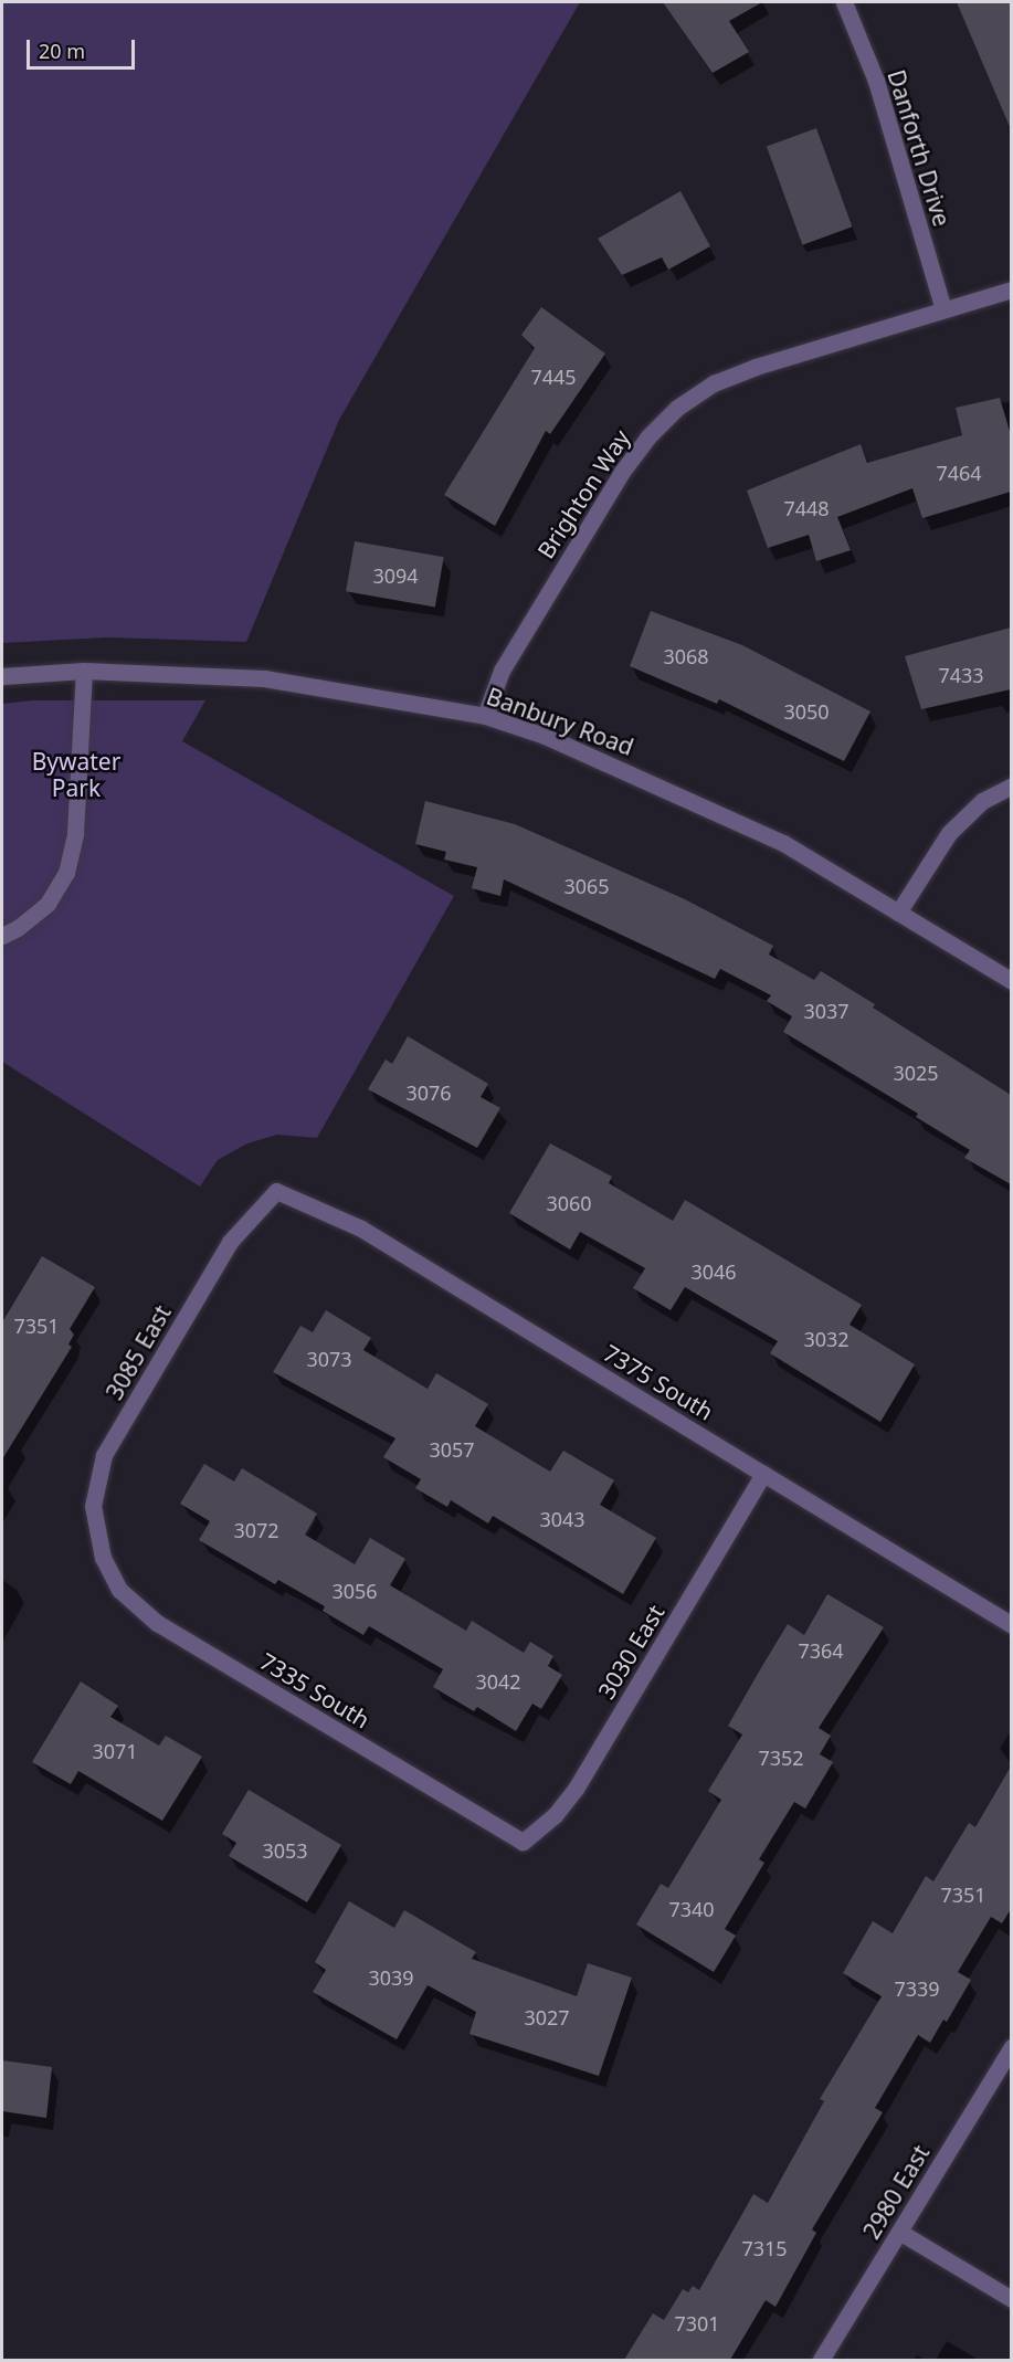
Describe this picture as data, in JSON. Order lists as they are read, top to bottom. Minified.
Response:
{"streets":{"street":["Danforth Drive","Brighton Way","Banbury Road","3085 East","7375 South","3030 East","7335 South","2980 East"]},"crossings":[["Danforth Drive","Brighton Way"],["Brighton Way","Banbury Road"],["3085 East","7375 South"],["3085 East","7335 South"],["7375 South","3030 East"],["3030 East","7335 South"]],"parks":["Bywater Park"],"house_numbers":["7445","7464","7448","3094","3068","7433","3050","3065","3037","3025","3076","3060","3046","7351","3032","3073","3057","3043","3072","3056","7364","3042","3071","7352","3053","7351","7340","3039","7339","3027","7315","7301"],"scale_bar":"20 m"}
